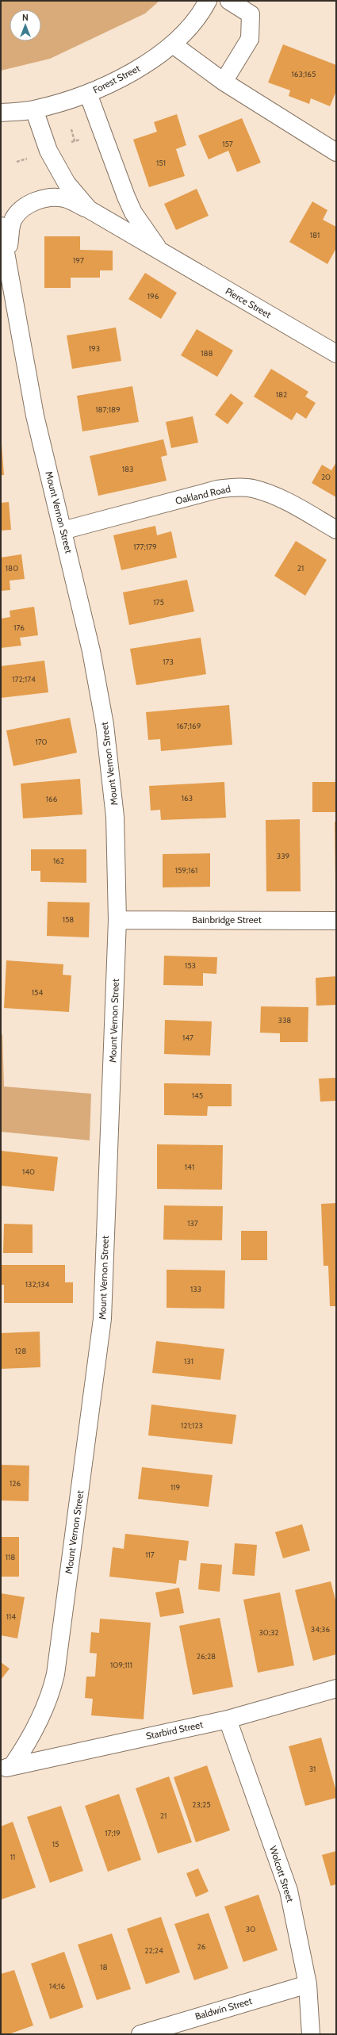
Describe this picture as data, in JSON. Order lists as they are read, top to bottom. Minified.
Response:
{"streets":{"street":["Forest Street","Pierce Street","Oakland Road","Mount Vernon Street","Bainbridge Street","Starbird Street","Wolcott Street","Baldwin Street"]},"crossings":[["Forest Street","Pierce Street"],["Pierce Street","Mount Vernon Street"],["Oakland Road","Mount Vernon Street"],["Mount Vernon Street","Bainbridge Street"],["Mount Vernon Street","Starbird Street"],["Starbird Street","Wolcott Street"],["Wolcott Street","Baldwin Street"]],"house_numbers":["163;165","157","151","181","197","196","193","188","182","187;189","183","20","177;179","180","21","175","176","173","172;174","167;169","170","163","166","339","162","159;161","158","153","154","338","147","145","141","140","137","132;134","133","128","131","121;123","126","119","117","118","114","34;36","30;32","26;28","109;111","31","23;25","21","17;19","15","11","30","26","22;24","18","14;16"],"north":"top"}
